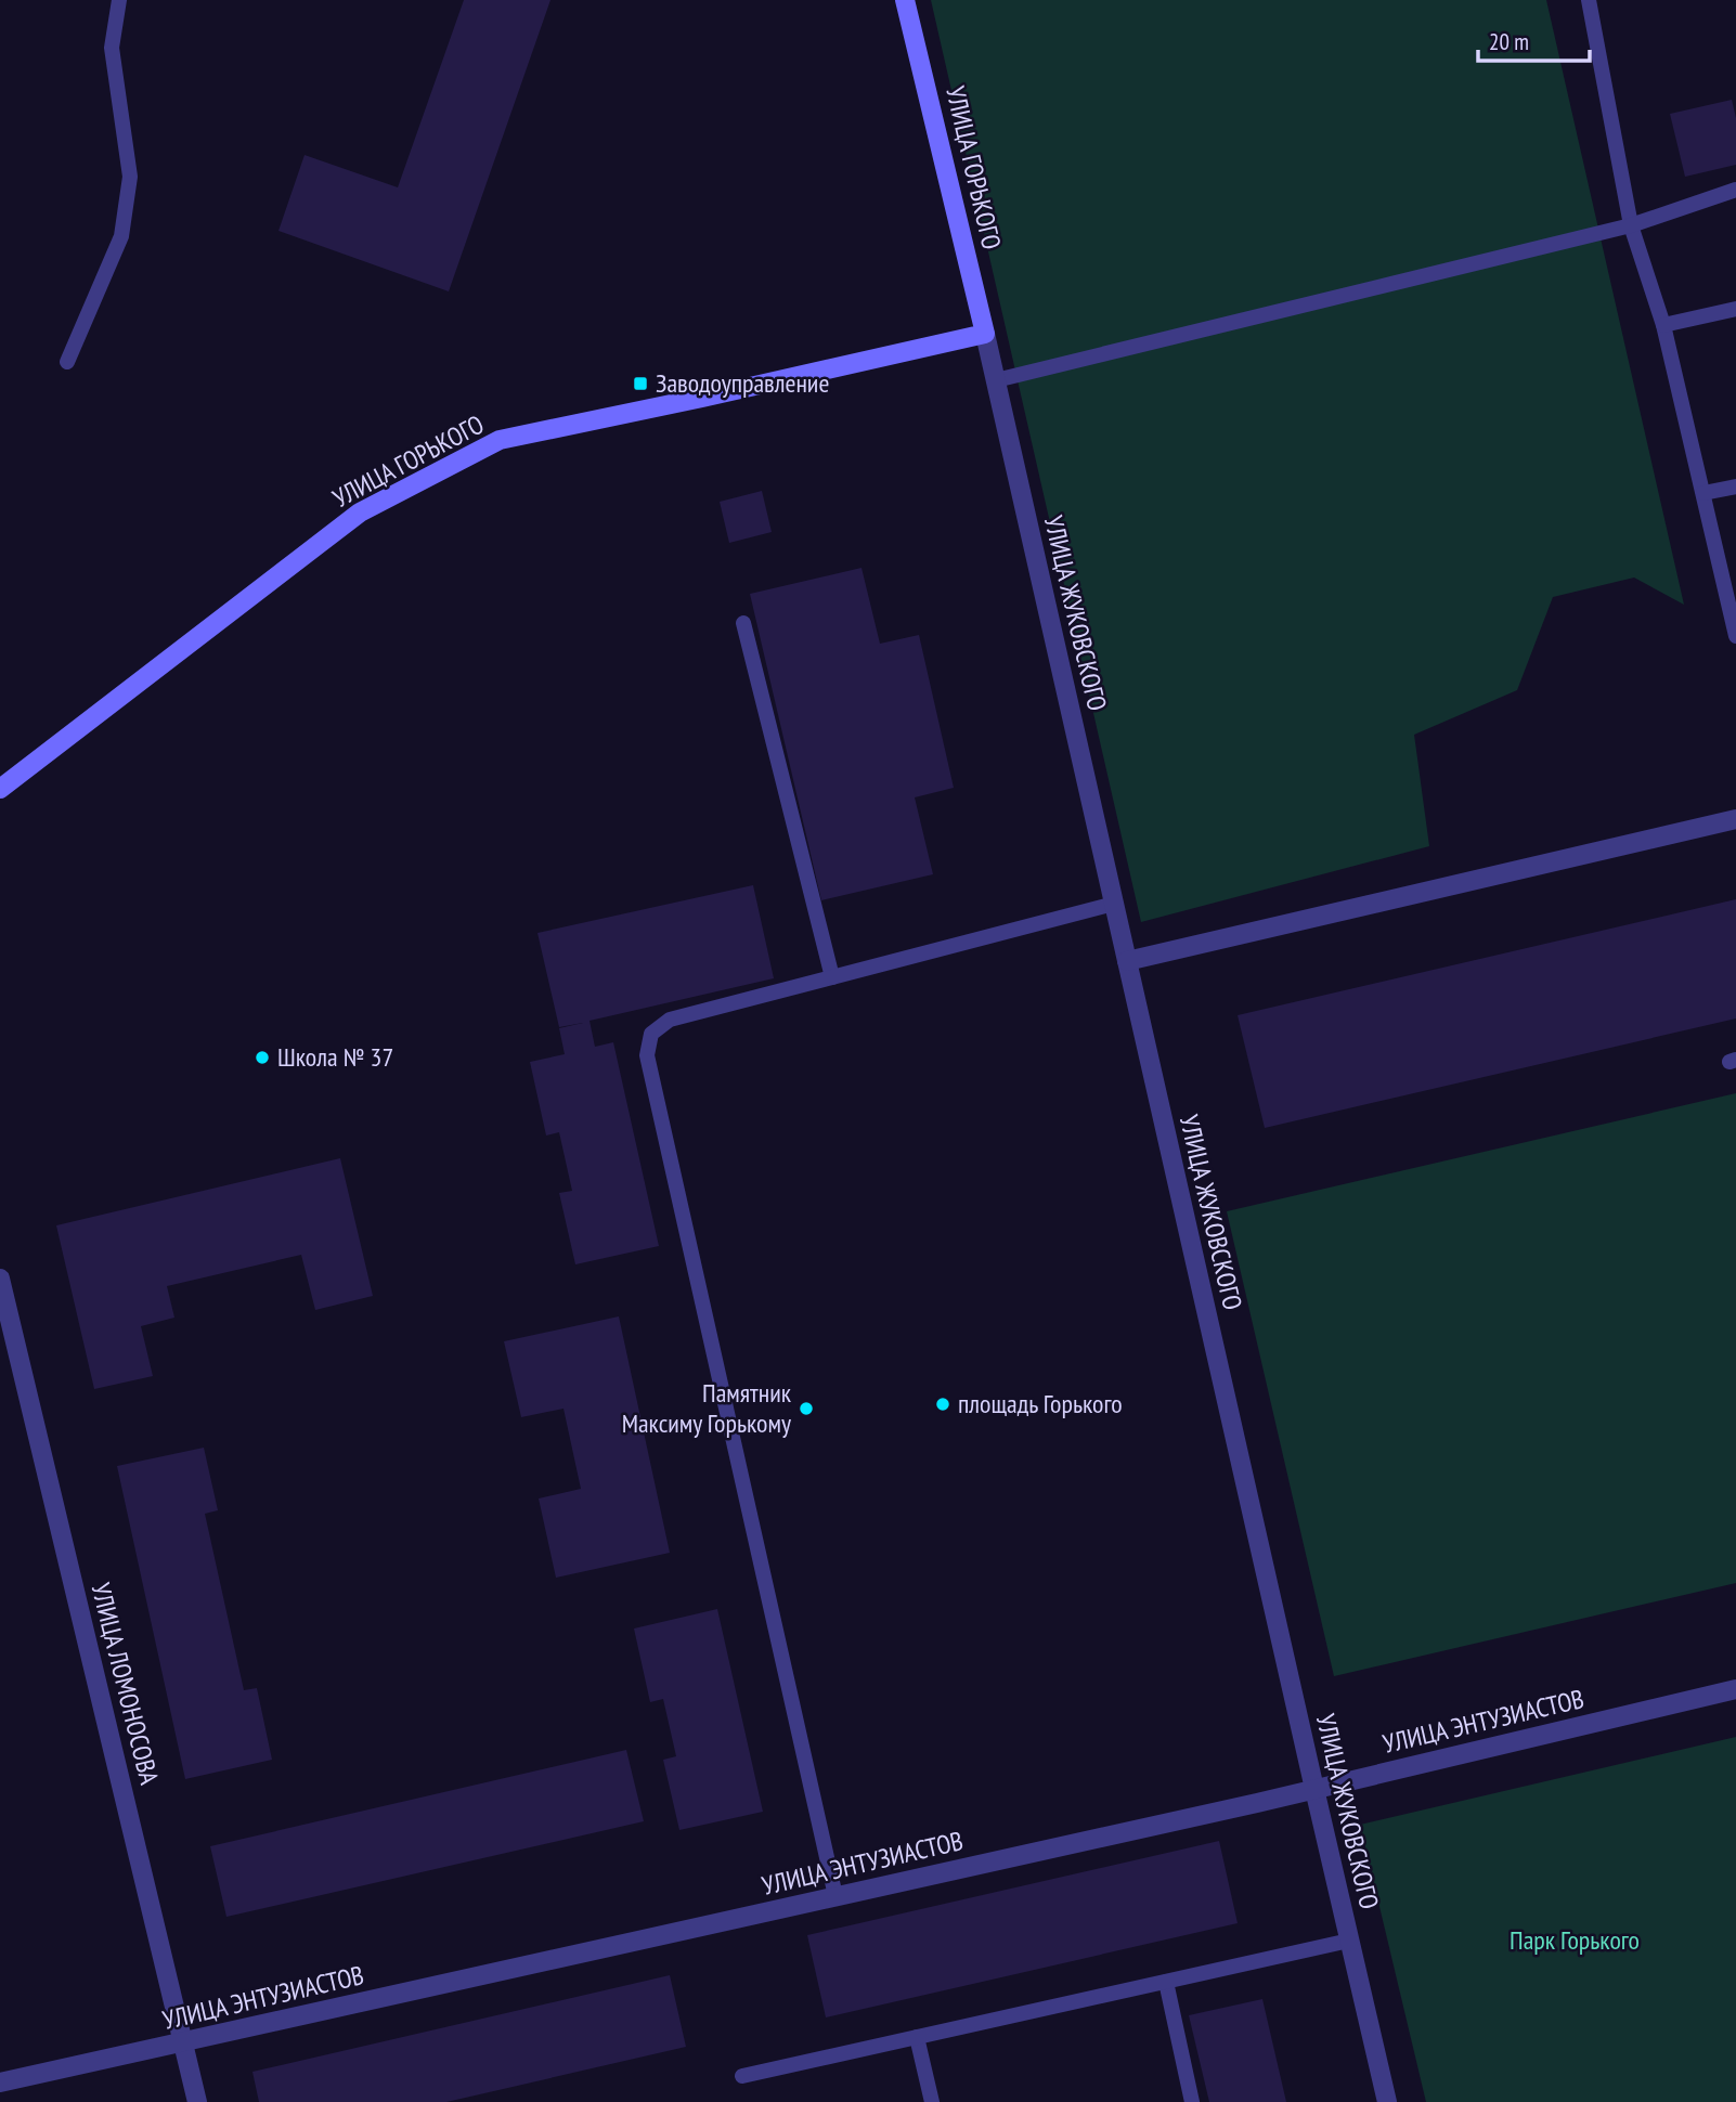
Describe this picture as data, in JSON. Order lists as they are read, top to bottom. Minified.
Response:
{"streets":{"main road":["УЛИЦА ГОРЬКОГО"],"street":["УЛИЦА ЖУКОВСКОГО","УЛИЦА ЛОМОНОСОВА","УЛИЦА ЭНТУЗИАСТОВ"]},"crossings":[["УЛИЦА ГОРЬКОГО","УЛИЦА ЖУКОВСКОГО"],["УЛИЦА ЖУКОВСКОГО","УЛИЦА ЭНТУЗИАСТОВ"],["УЛИЦА ЛОМОНОСОВА","УЛИЦА ЭНТУЗИАСТОВ"]],"parks":["Парк Горького"],"places":{"transit":["Заводоуправление"],"other":["Школа № 37","площадь Горького","Памятник Максиму Горькому"]},"scale_bar":"20 m"}
